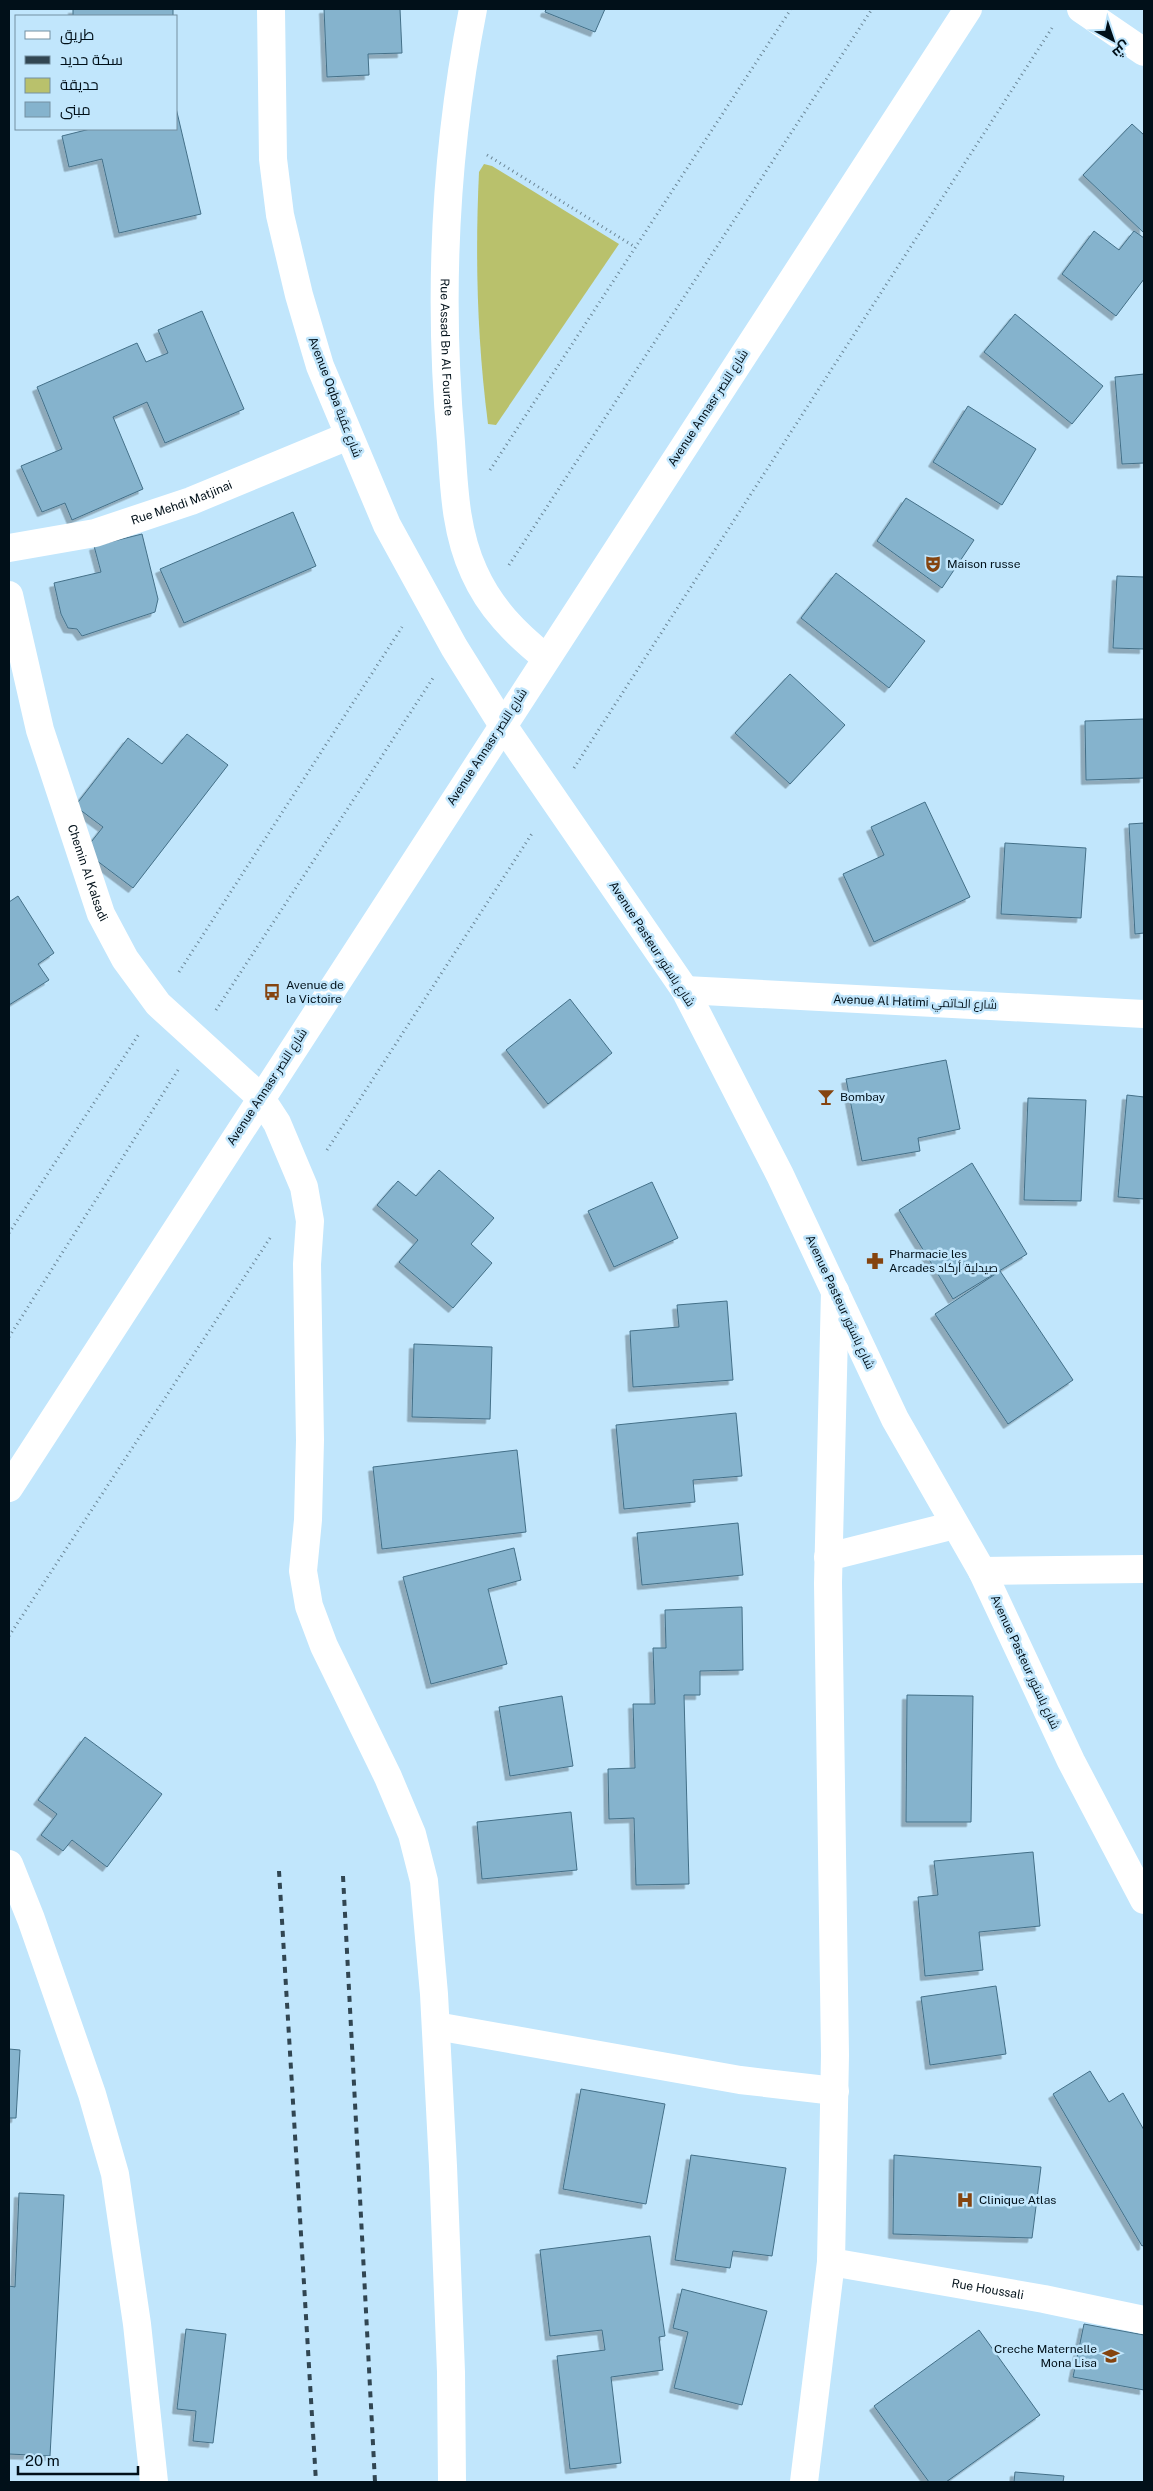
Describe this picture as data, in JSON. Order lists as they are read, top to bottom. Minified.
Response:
{"streets":{"street":["Rue Assad Bn Al Fourate","Avenue Oqba شارع عقبة","Avenue Annasr شارع النصر","Rue Mehdi Matjinai","Chemin Al Kalsadi","Avenue Pasteur شارع باستور","Avenue Al Hatimi شارع الحاتمي","Rue Houssali"]},"crossings":[["Rue Assad Bn Al Fourate","Avenue Annasr شارع النصر"],["Avenue Oqba شارع عقبة","Avenue Annasr شارع النصر"],["Avenue Oqba شارع عقبة","Rue Mehdi Matjinai"],["Avenue Oqba شارع عقبة","Avenue Pasteur شارع باستور"],["Avenue Annasr شارع النصر","Chemin Al Kalsadi"],["Avenue Annasr شارع النصر","Avenue Pasteur شارع باستور"],["Avenue Pasteur شارع باستور","Avenue Al Hatimi شارع الحاتمي"]],"places":{"theatre":["Maison russe"],"bus stop":["Avenue de la Victoire"],"bar":["Bombay"],"pharmacy":["Pharmacie les Arcades صيدلية أركاد"],"hospital":["Clinique Atlas"],"school or university":["Creche Maternelle Mona Lisa"]},"legend":["طريق","سكة حديد","حديقة","مبنى"],"scale_bar":"20 m","north":"bottom right"}
